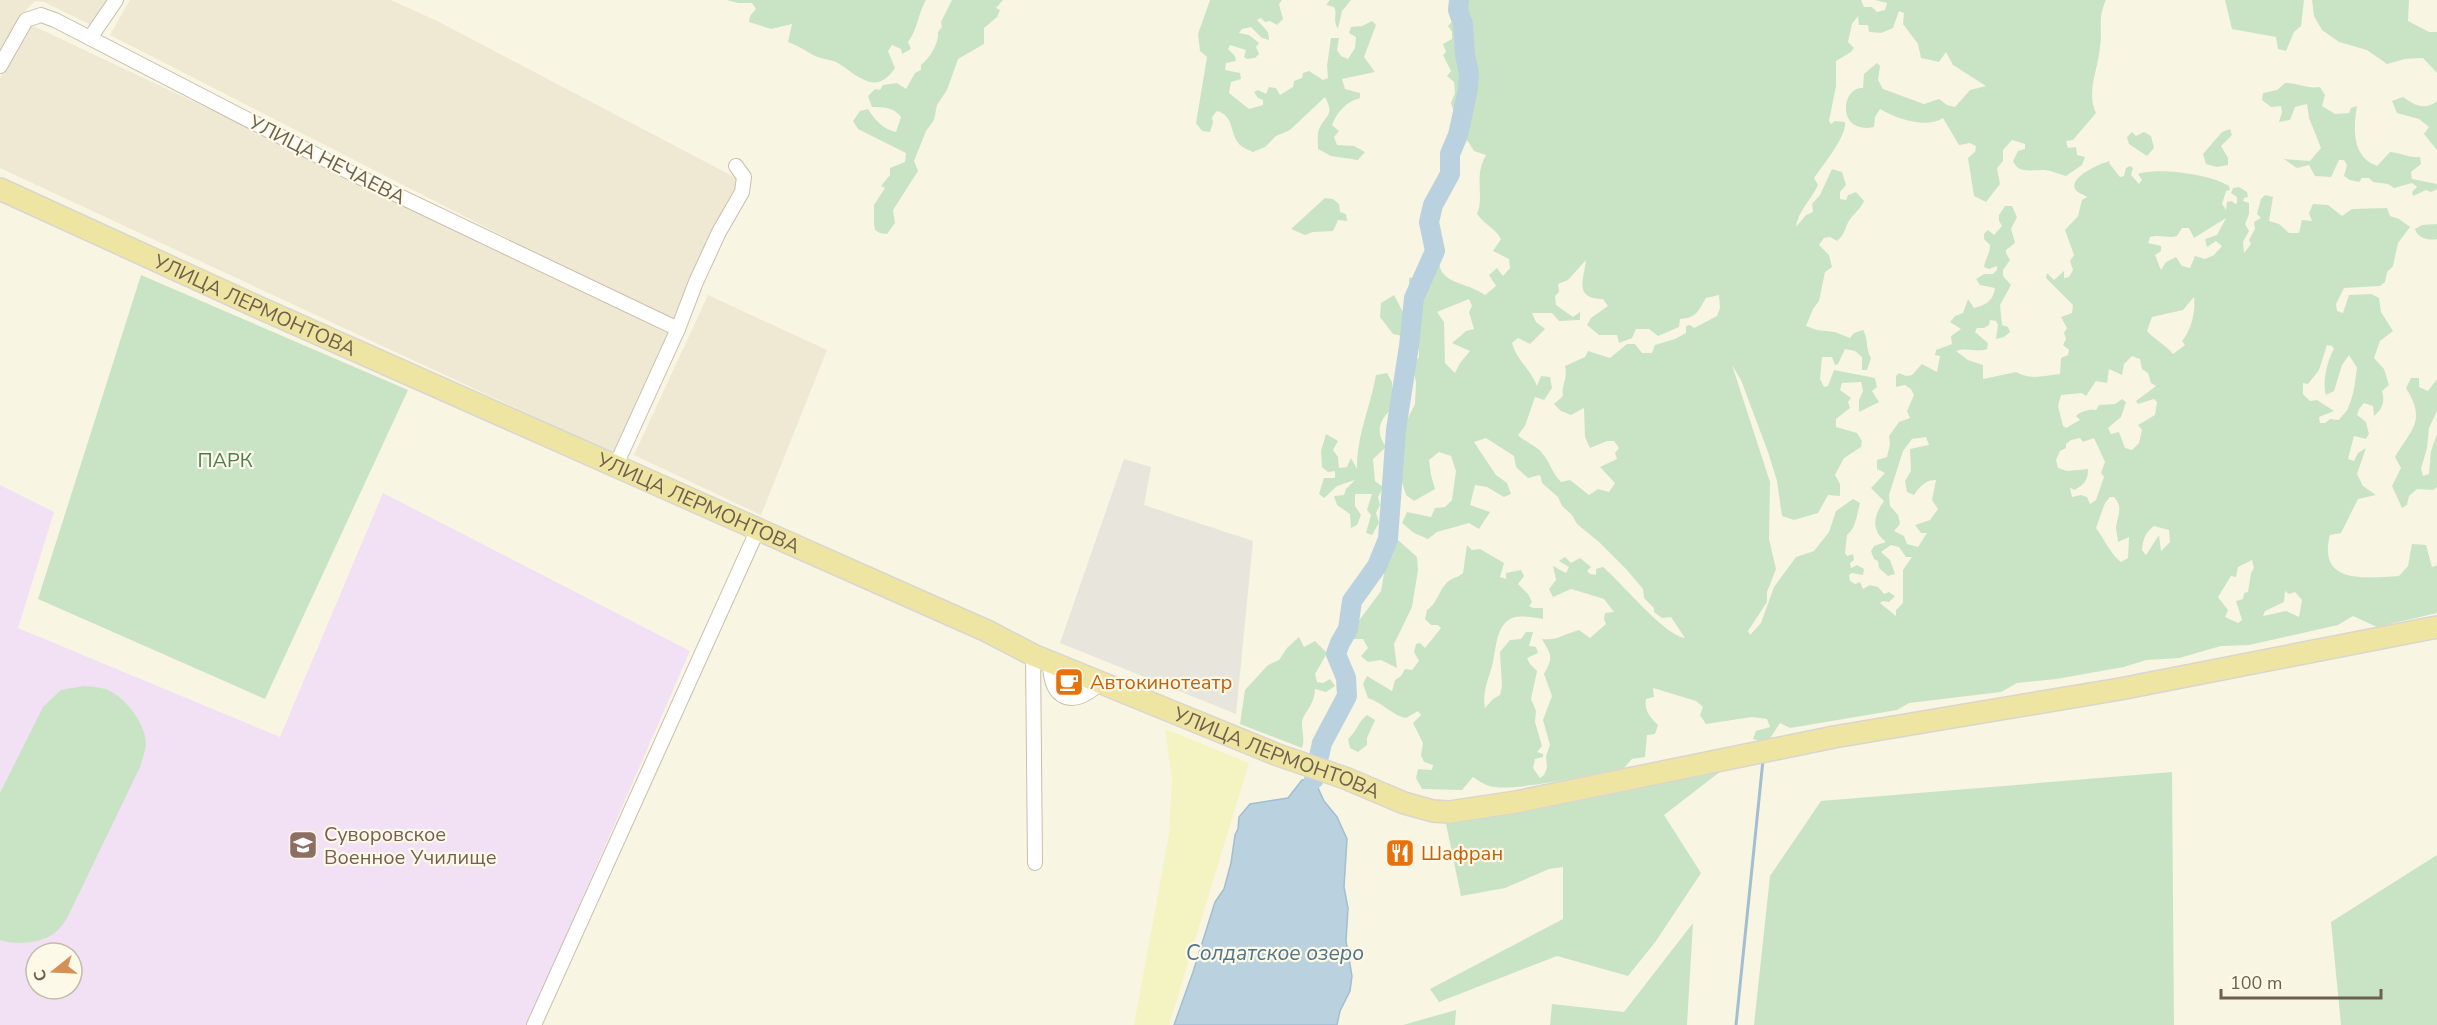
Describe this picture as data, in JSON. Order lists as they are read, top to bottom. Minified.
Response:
{"streets":{"main road":["УЛИЦА ЛЕРМОНТОВА"],"street":["УЛИЦА НЕЧАЕВА"]},"water":["Солдатское озеро"],"parks":["ПАРК"],"places":{"cafe":["Автокинотеатр"],"school or university":["Суворовское Военное Училище"],"restaurant":["Шафран"]},"scale_bar":"100 m","north":"left"}
